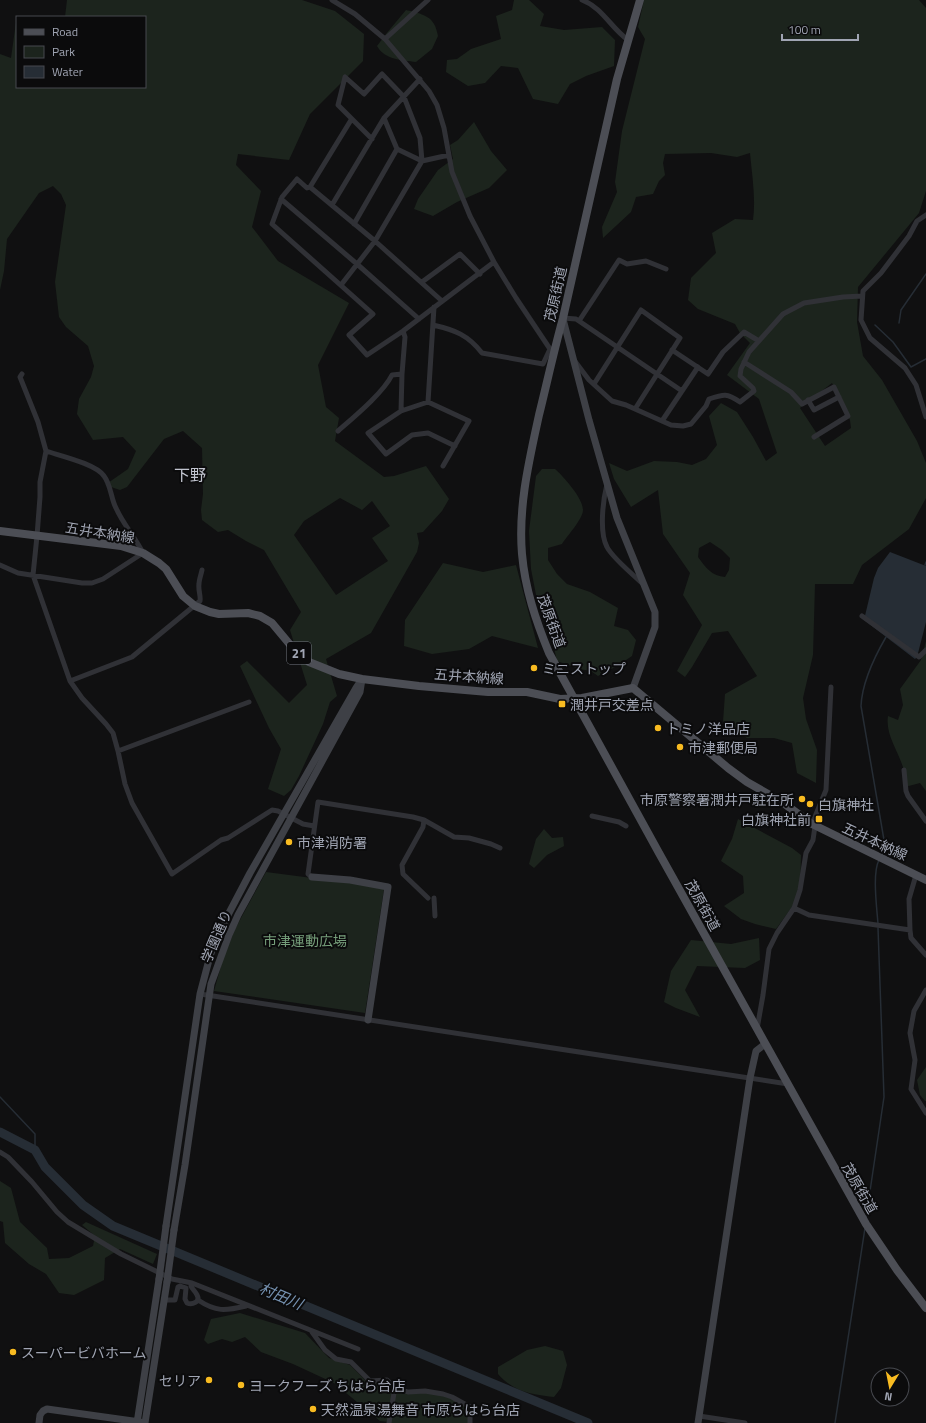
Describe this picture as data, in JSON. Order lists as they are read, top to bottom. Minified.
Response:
{"streets":{"main road":["茂原街道","五井本納線","21"],"street":["学園通り"]},"crossings":[["茂原街道","五井本納線"],["五井本納線","学園通り"]],"districts":["下野"],"water":["村田川"],"parks":["市津運動広場"],"places":{"other":["ミニストップ","トミノ洋品店","市津郵便局","市原警察署潤井戸駐在所","白旗神社","市津消防署","スーパービバホーム","セリア","ヨークフーズ ちはら台店","天然温泉湯舞音 市原ちはら台店"],"transit":["潤井戸交差点","白旗神社前"]},"legend":["Road","Park","Water"],"scale_bar":"100 m","north":"bottom"}
